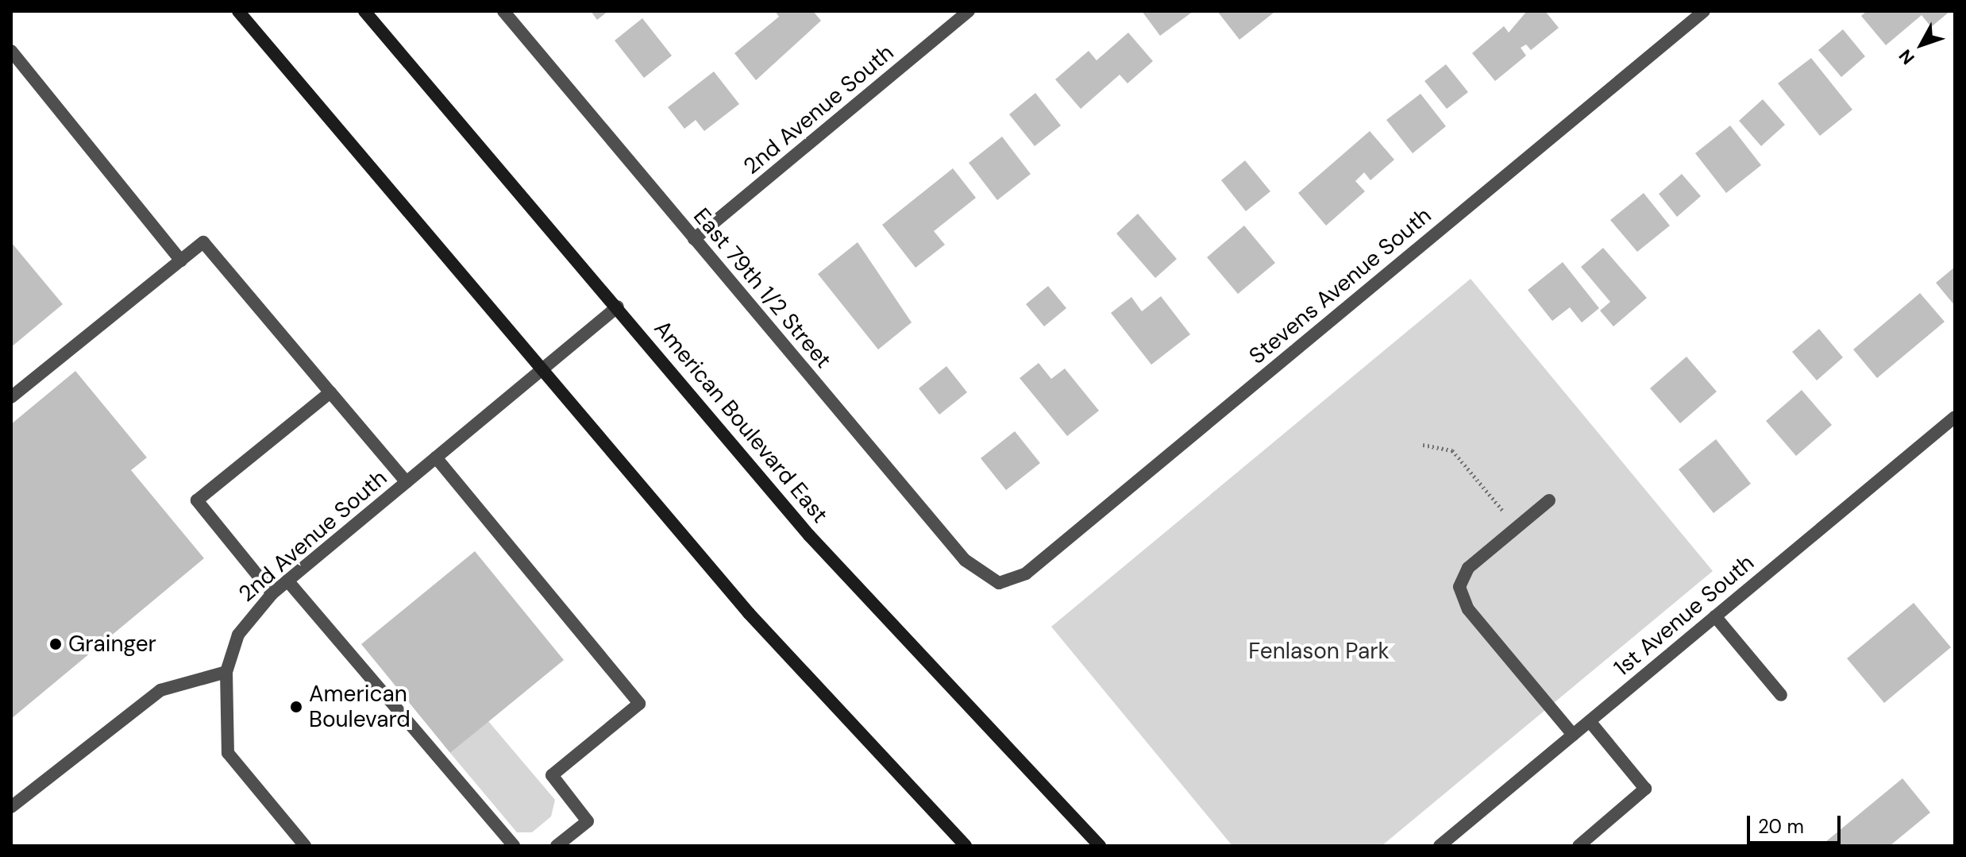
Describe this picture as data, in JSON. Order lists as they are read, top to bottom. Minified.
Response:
{"streets":{"main road":["American Boulevard East"],"street":["2nd Avenue South","Stevens Avenue South","East 79th 1/2 Street","1st Avenue South"]},"crossings":[["2nd Avenue South","East 79th 1/2 Street"],["2nd Avenue South","American Boulevard East"],["Stevens Avenue South","East 79th 1/2 Street"]],"parks":["Fenlason Park"],"places":["Grainger","American Boulevard"],"scale_bar":"20 m","north":"bottom left"}
